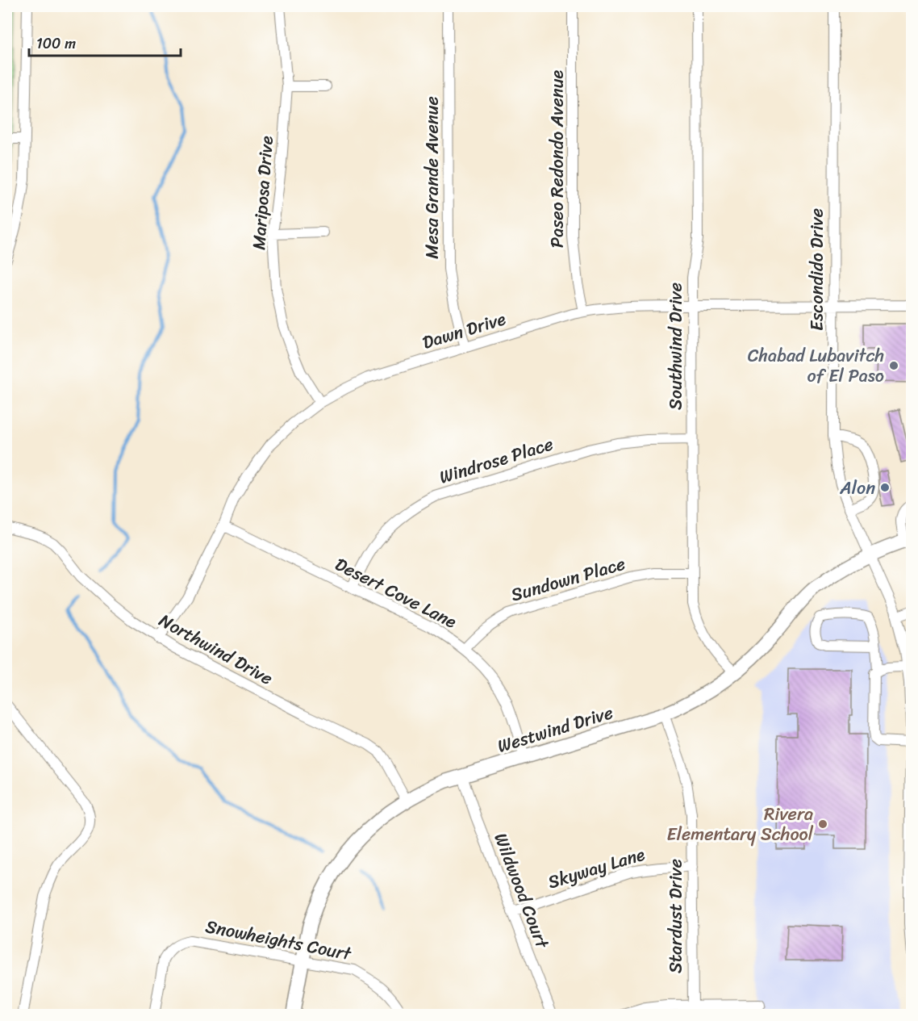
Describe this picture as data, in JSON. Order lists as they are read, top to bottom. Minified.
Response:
{"streets":{"main road":["Westwind Drive"],"street":["Paseo Redondo Avenue","Mesa Grande Avenue","Mariposa Drive","Escondido Drive","Dawn Drive","Southwind Drive","Windrose Place","Sundown Place","Desert Cove Lane","Northwind Drive","Skyway Lane","Wildwood Court","Stardust Drive","Snowheights Court"]},"crossings":[["Paseo Redondo Avenue","Dawn Drive"],["Mesa Grande Avenue","Dawn Drive"],["Mariposa Drive","Dawn Drive"],["Escondido Drive","Dawn Drive"],["Escondido Drive","Westwind Drive"],["Dawn Drive","Southwind Drive"],["Dawn Drive","Desert Cove Lane"],["Dawn Drive","Northwind Drive"],["Southwind Drive","Windrose Place"],["Southwind Drive","Sundown Place"],["Southwind Drive","Westwind Drive"],["Windrose Place","Desert Cove Lane"],["Sundown Place","Desert Cove Lane"],["Desert Cove Lane","Westwind Drive"],["Northwind Drive","Westwind Drive"],["Westwind Drive","Wildwood Court"],["Westwind Drive","Stardust Drive"],["Westwind Drive","Snowheights Court"],["Skyway Lane","Wildwood Court"],["Skyway Lane","Stardust Drive"]],"places":["Chabad Lubavitch of El Paso","Alon","Rivera Elementary School"],"scale_bar":"100 m"}
